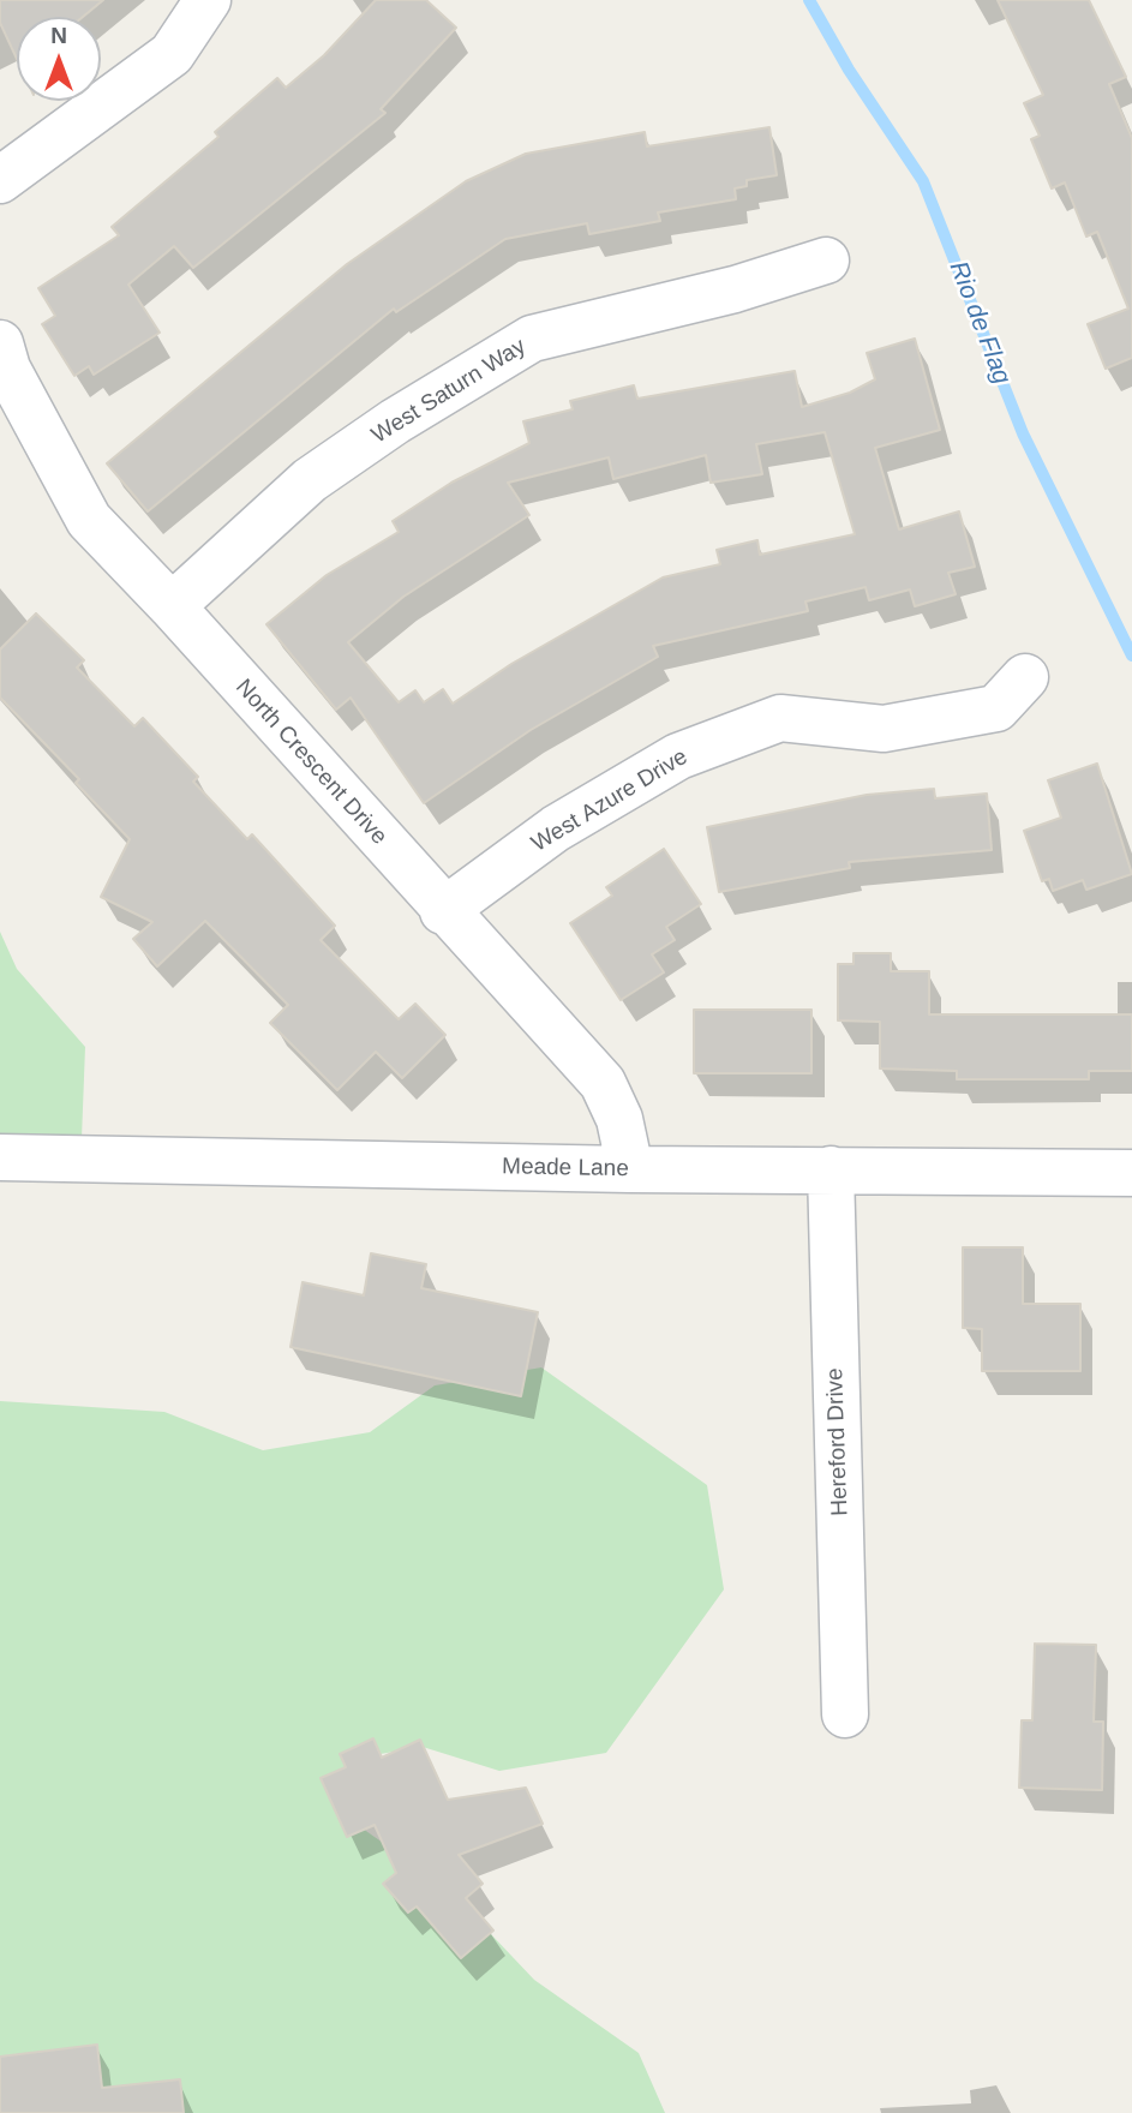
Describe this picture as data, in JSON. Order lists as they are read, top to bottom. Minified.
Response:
{"streets":{"street":["West Saturn Way","North Crescent Drive","West Azure Drive","Meade Lane","Hereford Drive"]},"crossings":[["West Saturn Way","North Crescent Drive"],["North Crescent Drive","West Azure Drive"],["North Crescent Drive","Meade Lane"],["Meade Lane","Hereford Drive"]],"water":["Rio de Flag"],"north":"top"}
